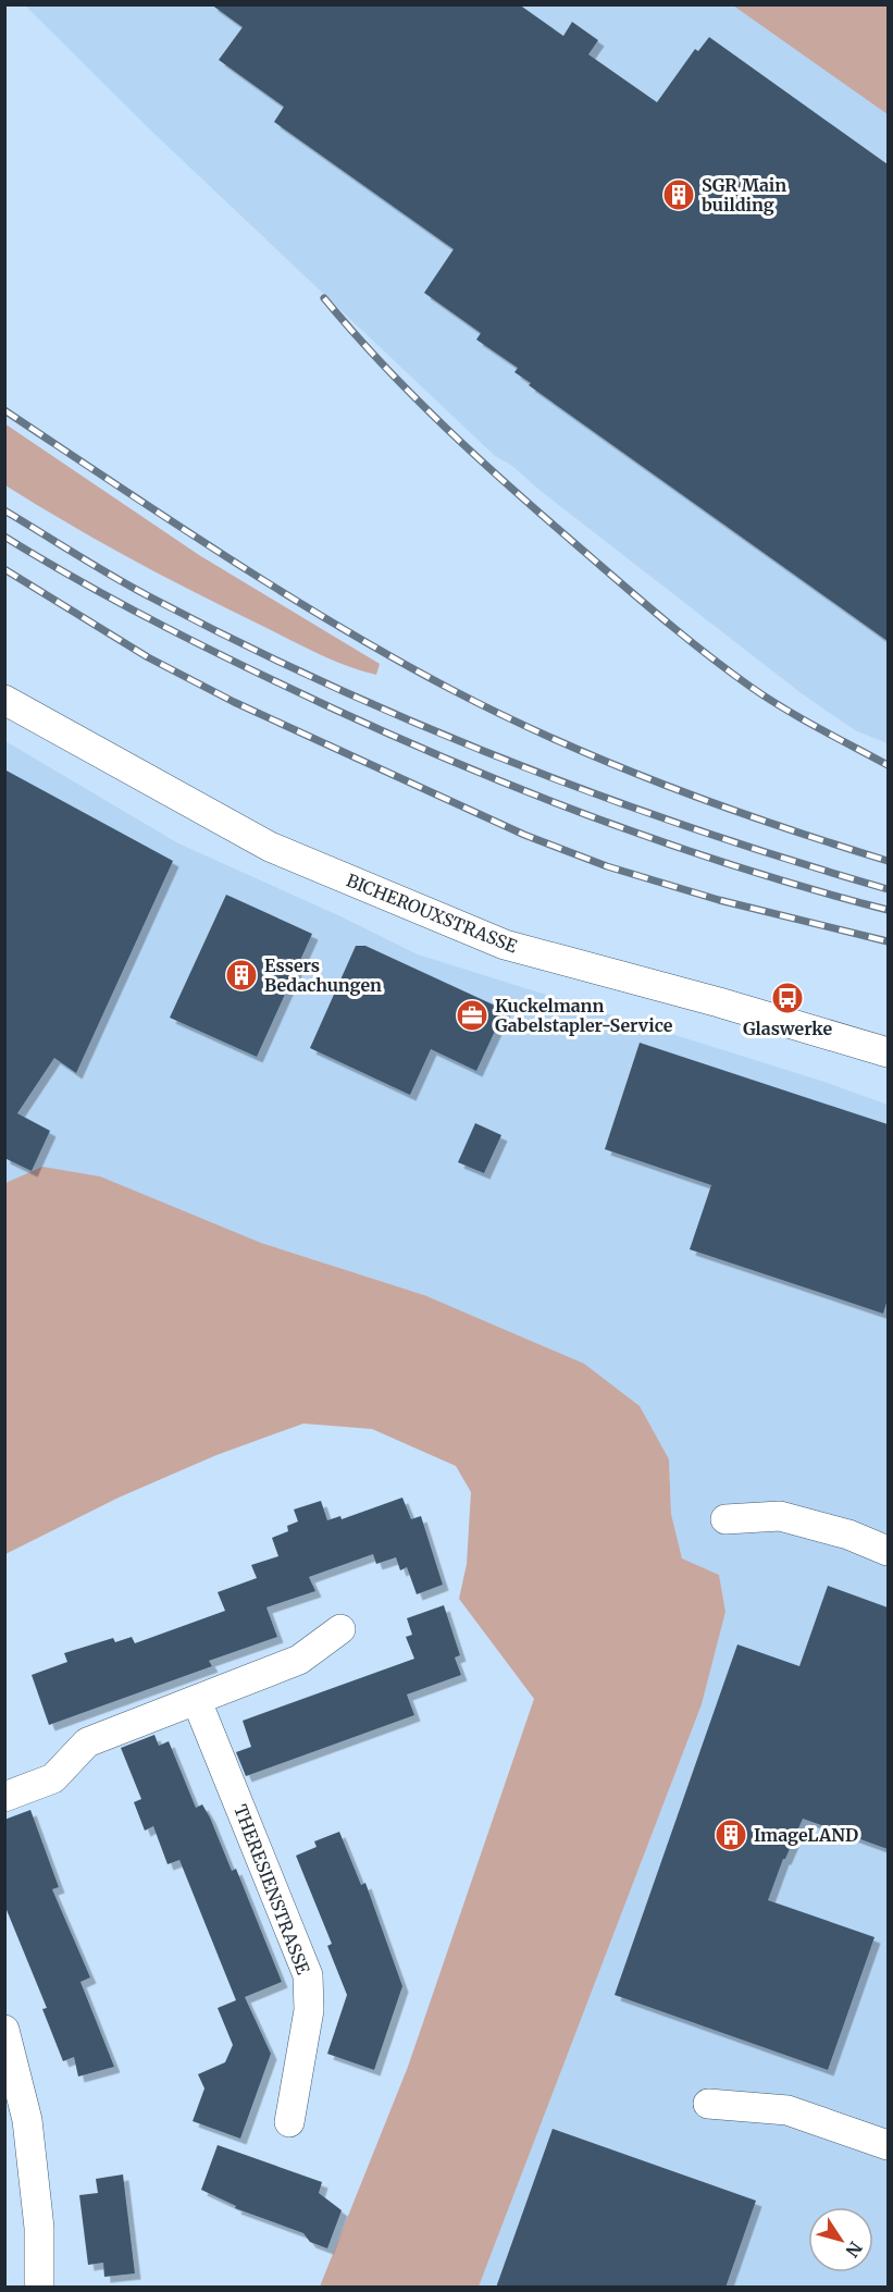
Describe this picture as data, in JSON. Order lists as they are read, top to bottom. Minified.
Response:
{"streets":{"street":["BICHEROUXSTRASSE","THERESIENSTRASSE"]},"places":{"building":["SGR Main building","Essers Bedachungen","ImageLAND"],"bus stop":["Glaswerke"],"office":["Kuckelmann Gabelstapler-Service"]},"north":"bottom right"}
